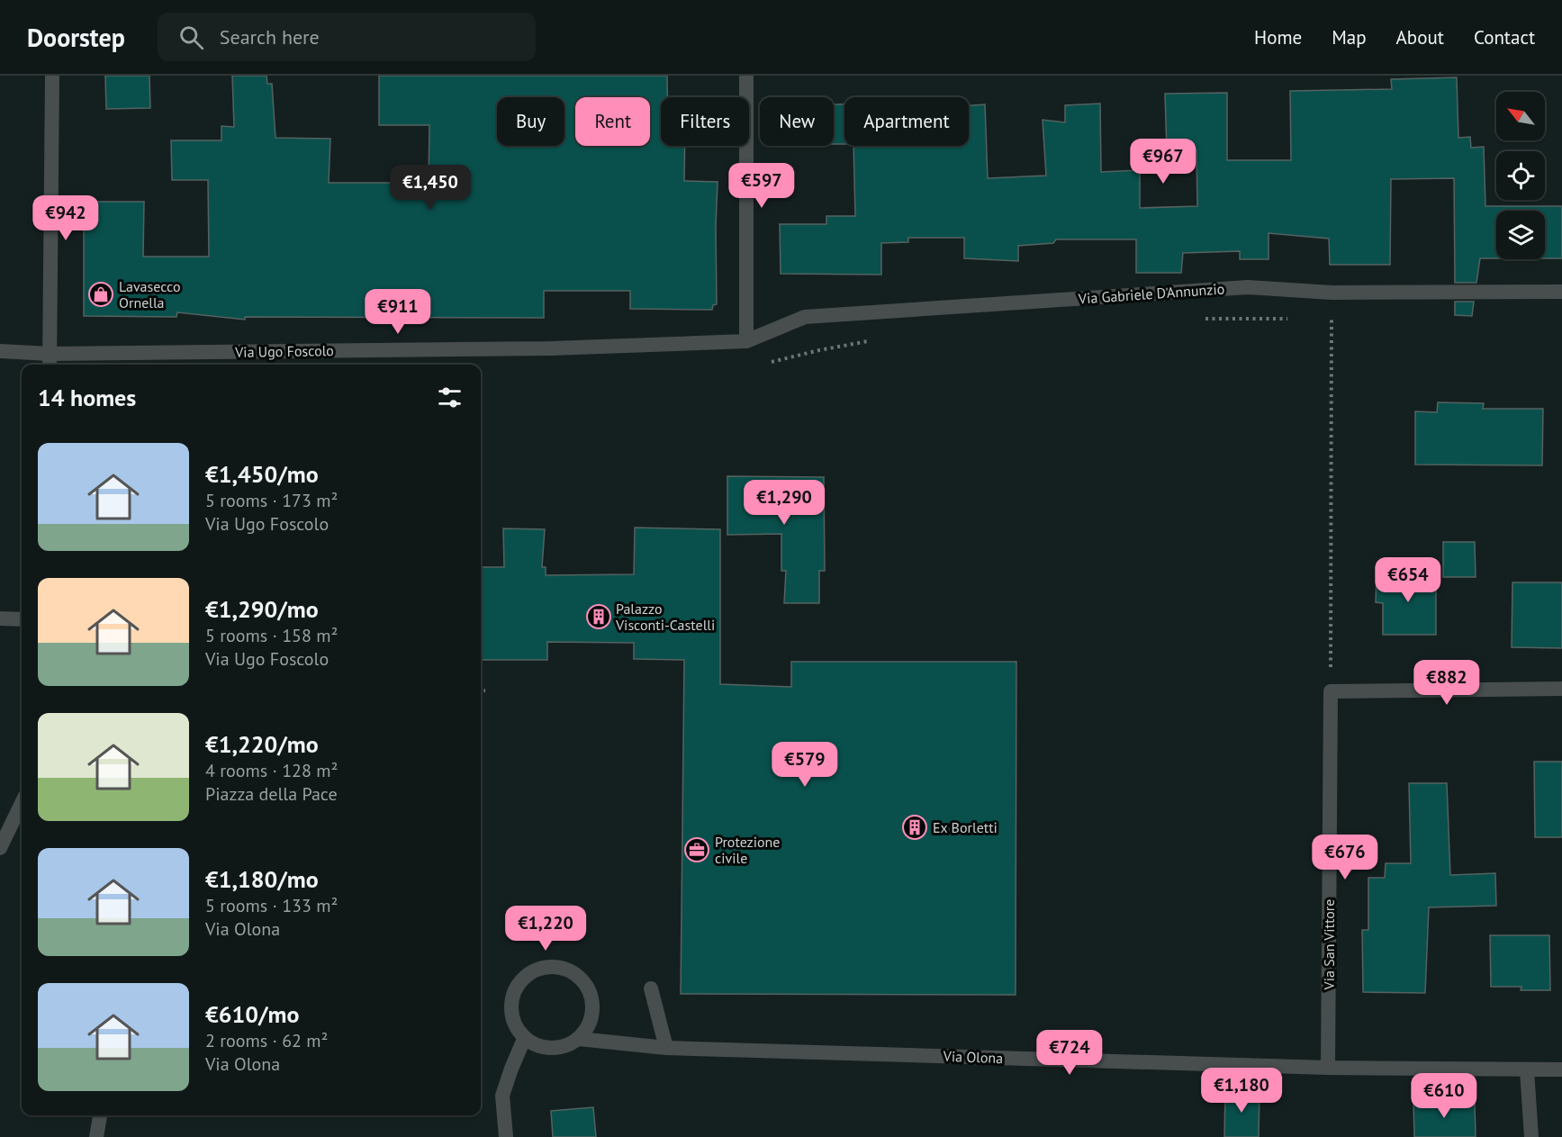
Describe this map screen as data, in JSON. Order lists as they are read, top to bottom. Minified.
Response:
{"streets":{"street":["Via Gabriele D'Annunzio","Via Ugo Foscolo","Via San Vittore","Via Olona"]},"crossings":[["Via Gabriele D'Annunzio","Via Ugo Foscolo"],["Via San Vittore","Via Olona"]],"places":{"shop":["Lavasecco Ornella"],"building":["Palazzo Visconti-Castelli","Ex Borletti"],"office":["Protezione civile"]},"north":"top left","page":{"header":"Doorstep","search":"Search here","nav":["Home","Map","About","Contact"],"chip":["Buy","Rent","Filters","New","Apartment"],"price":["€967","€597","€1,450","€942","€911","€1,290","€654","€882","€579","€676","€1,220","€724","€1,180","€610"],"heading":"14 homes","list":[{"name":"€1,450/mo","note":"5 rooms · 173 m² · Via Ugo Foscolo"},{"name":"€1,290/mo","note":"5 rooms · 158 m² · Via Ugo Foscolo"},{"name":"€1,220/mo","note":"4 rooms · 128 m² · Piazza della Pace"},{"name":"€1,180/mo","note":"5 rooms · 133 m² · Via Olona"},{"name":"€610/mo","note":"2 rooms · 62 m² · Via Olona"}]}}
